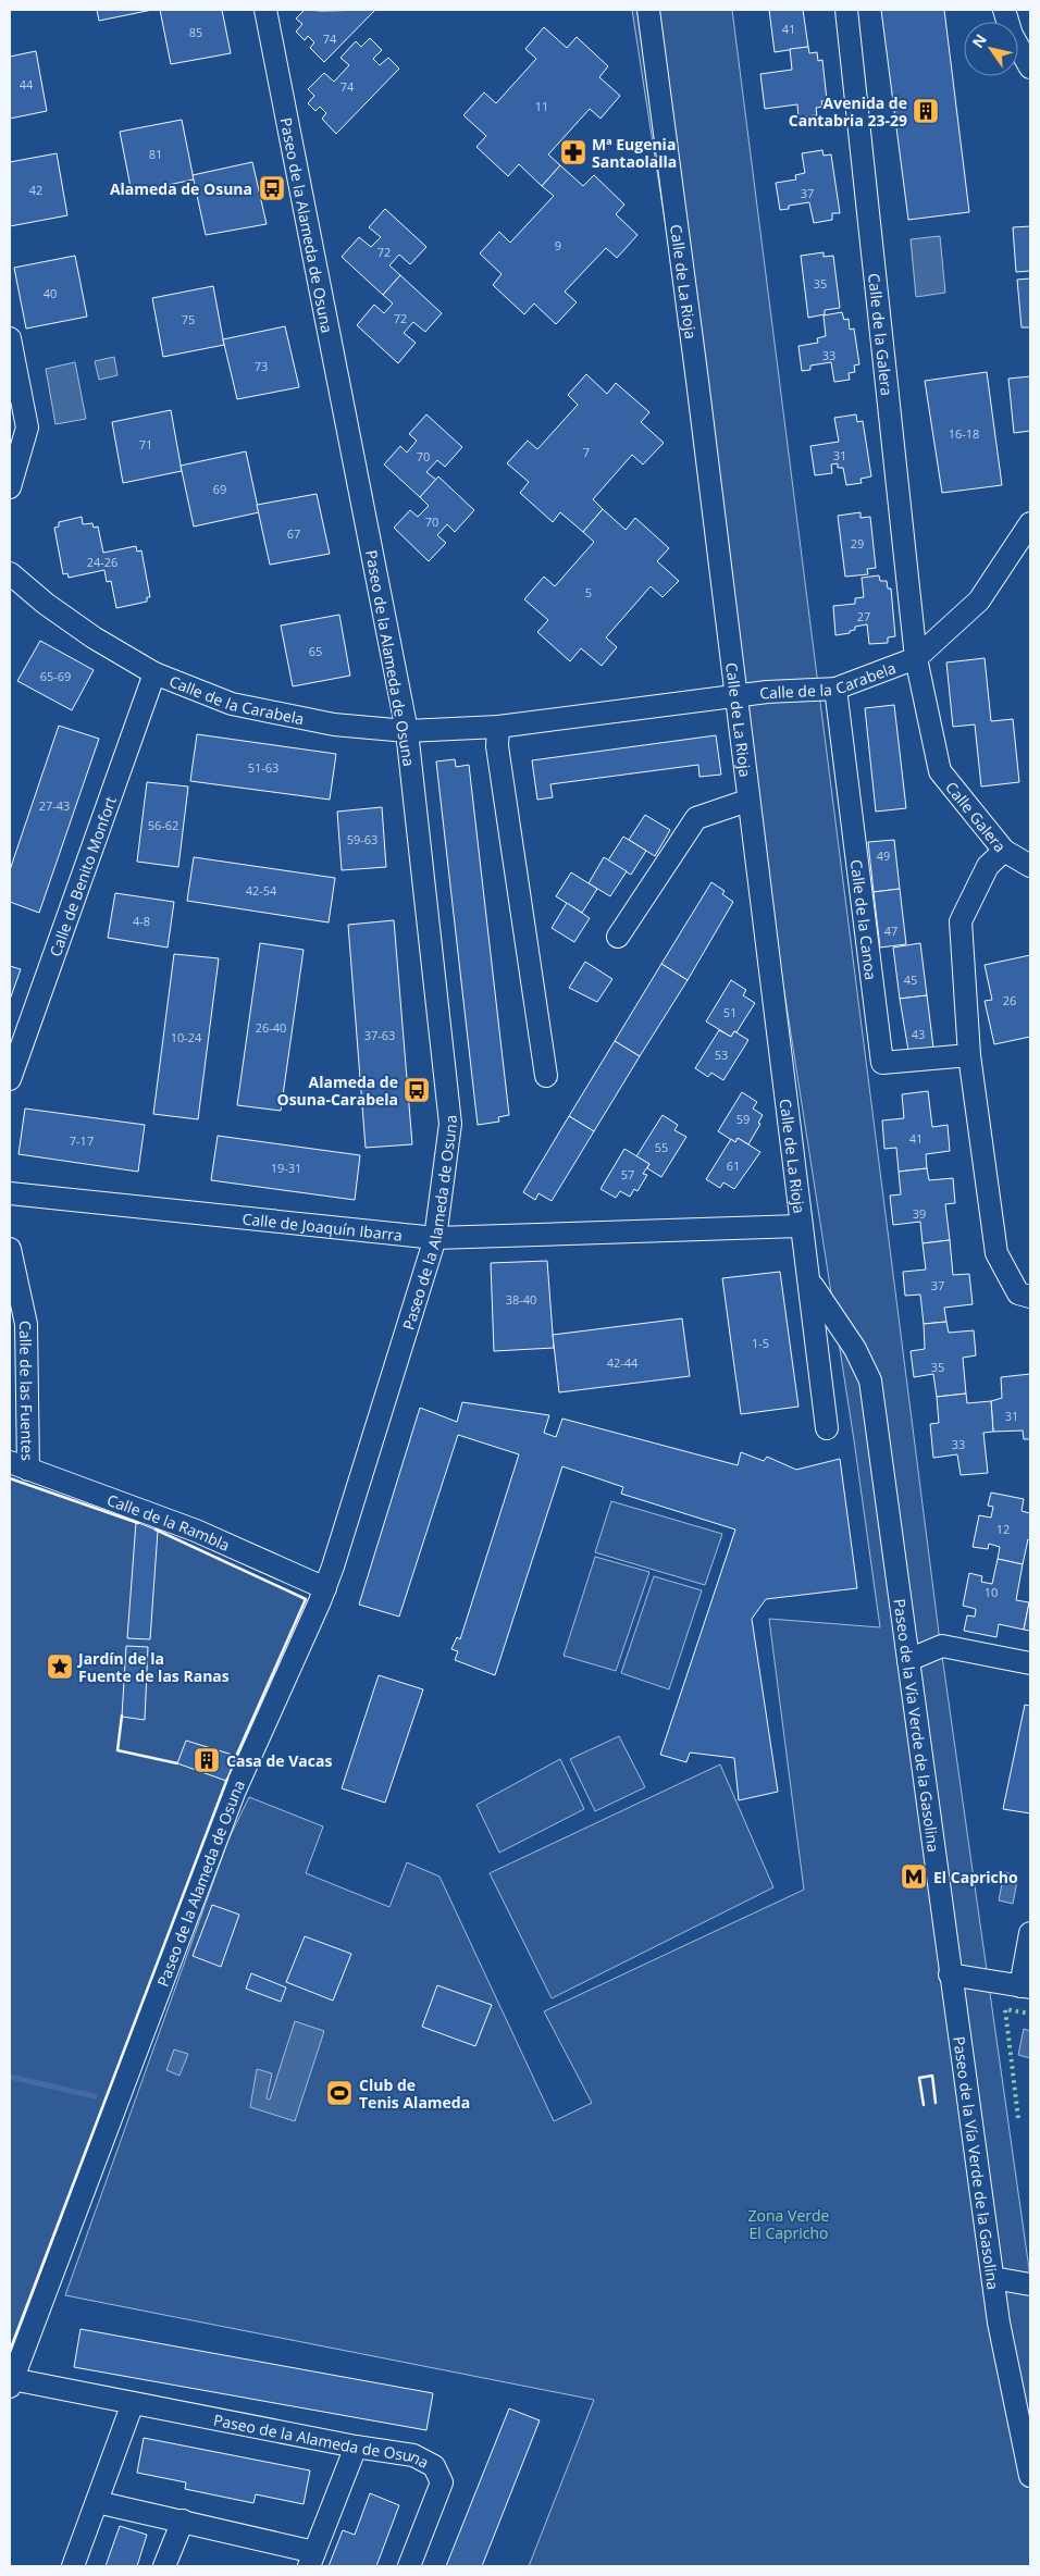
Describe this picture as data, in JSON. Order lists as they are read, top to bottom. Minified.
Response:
{"streets":{"street":["Paseo de la Alameda de Osuna","Calle de La Rioja","Calle de la Galera","Calle de la Carabela","Calle Galera","Calle de Benito Monfort","Calle de la Canoa","Calle de Joaquín Ibarra","Calle de las Fuentes","Calle de la Rambla","Paseo de la Vía Verde de la Gasolina"]},"crossings":[["Paseo de la Alameda de Osuna","Calle de la Carabela"],["Paseo de la Alameda de Osuna","Calle de Joaquín Ibarra"],["Paseo de la Alameda de Osuna","Calle de la Rambla"],["Calle de La Rioja","Calle de la Carabela"],["Calle de La Rioja","Calle de Joaquín Ibarra"],["Calle de La Rioja","Paseo de la Vía Verde de la Gasolina"],["Calle de la Galera","Calle de la Carabela"],["Calle de la Galera","Calle Galera"],["Calle de la Carabela","Calle Galera"],["Calle de la Carabela","Calle de Benito Monfort"],["Calle de la Carabela","Calle de la Canoa"],["Calle de las Fuentes","Calle de la Rambla"]],"parks":["Zona Verde El Capricho"],"places":{"building":["Avenida de Cantabria 23-29","Casa de Vacas"],"pharmacy":["Mª Eugenia Santaolalla"],"bus stop":["Alameda de Osuna","Alameda de Osuna-Carabela"],"place":["Jardín de la Fuente de las Ranas"],"metro station":["El Capricho"],"sports":["Club de Tenis Alameda"]},"house_numbers":["41","85","74","44","74","11","81","42","37","9","72","35","40","72","75","33","73","16-18","71","7","31","70","69","70","67","29","24-26","5","27","65","65-69","51-63","27-43","56-62","59-63","49","42-54","4-8","47","45","26","51","26-40","43","37-63","10-24","53","59","41","7-17","55","61","19-31","57","39","37","38-40","1-5","42-44","35","31","33","12","10"],"north":"top left"}
